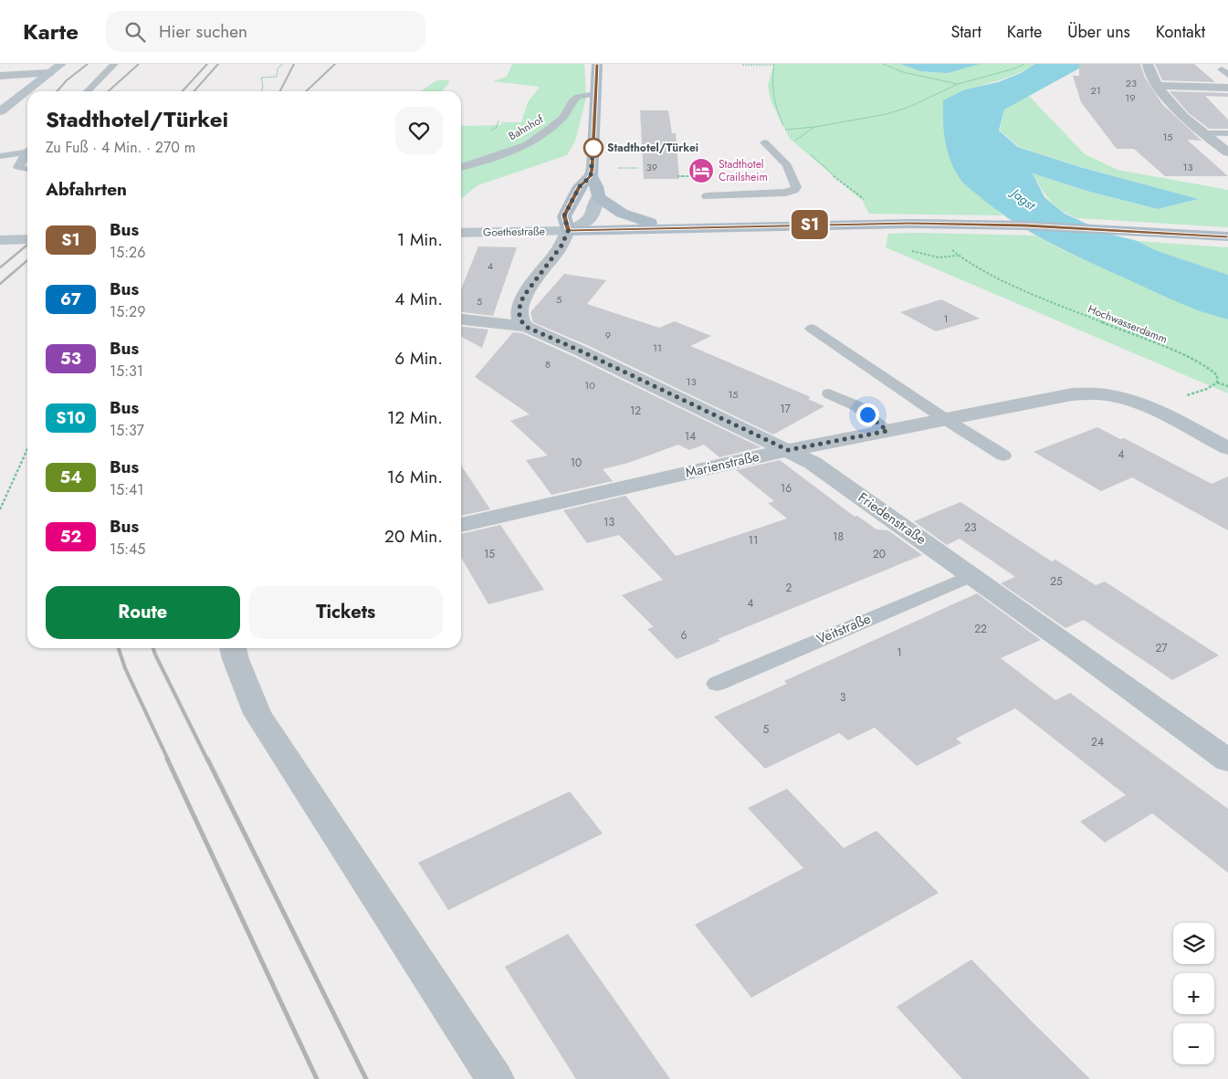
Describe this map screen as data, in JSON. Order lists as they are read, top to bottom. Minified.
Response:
{"streets":{"main road":["Goethestraße"],"street":["Marienstraße","Friedenstraße"],"lane":["Bahnhof","Veitstraße"],"path":["Hochwasserdamm"]},"crossings":[["Marienstraße","Friedenstraße"],["Friedenstraße","Veitstraße"]],"water":["Jagst"],"places":{"other":["Stadthotel/Türkei"],"hotel":["Stadthotel Crailsheim"]},"lines":["bus line S1"],"house_numbers":["23","21","19","15","39","13","4","5","5","1","9","11","8","13","10","15","17","12","14","4","10","16","13","23","18","11","15","20","25","2","4","22","6","27","1","3","5","24"],"page":{"header":"Karte","search":"Hier suchen","nav":["Start","Karte","Über uns","Kontakt"],"on_map":"S1","heading":[["Stadthotel/Türkei","Zu Fuß · 4 Min. · 270 m"],"Abfahrten"],"list":[{"mark":"S1","name":"Bus","note":"15:26","value":"1 Min."},{"mark":"67","name":"Bus","note":"15:29","value":"4 Min."},{"mark":"53","name":"Bus","note":"15:31","value":"6 Min."},{"mark":"S10","name":"Bus","note":"15:37","value":"12 Min."},{"mark":"54","name":"Bus","note":"15:41","value":"16 Min."},{"mark":"52","name":"Bus","note":"15:45","value":"20 Min."}],"buttons":["Route","Tickets"],"map_buttons":["+","−"]}}
